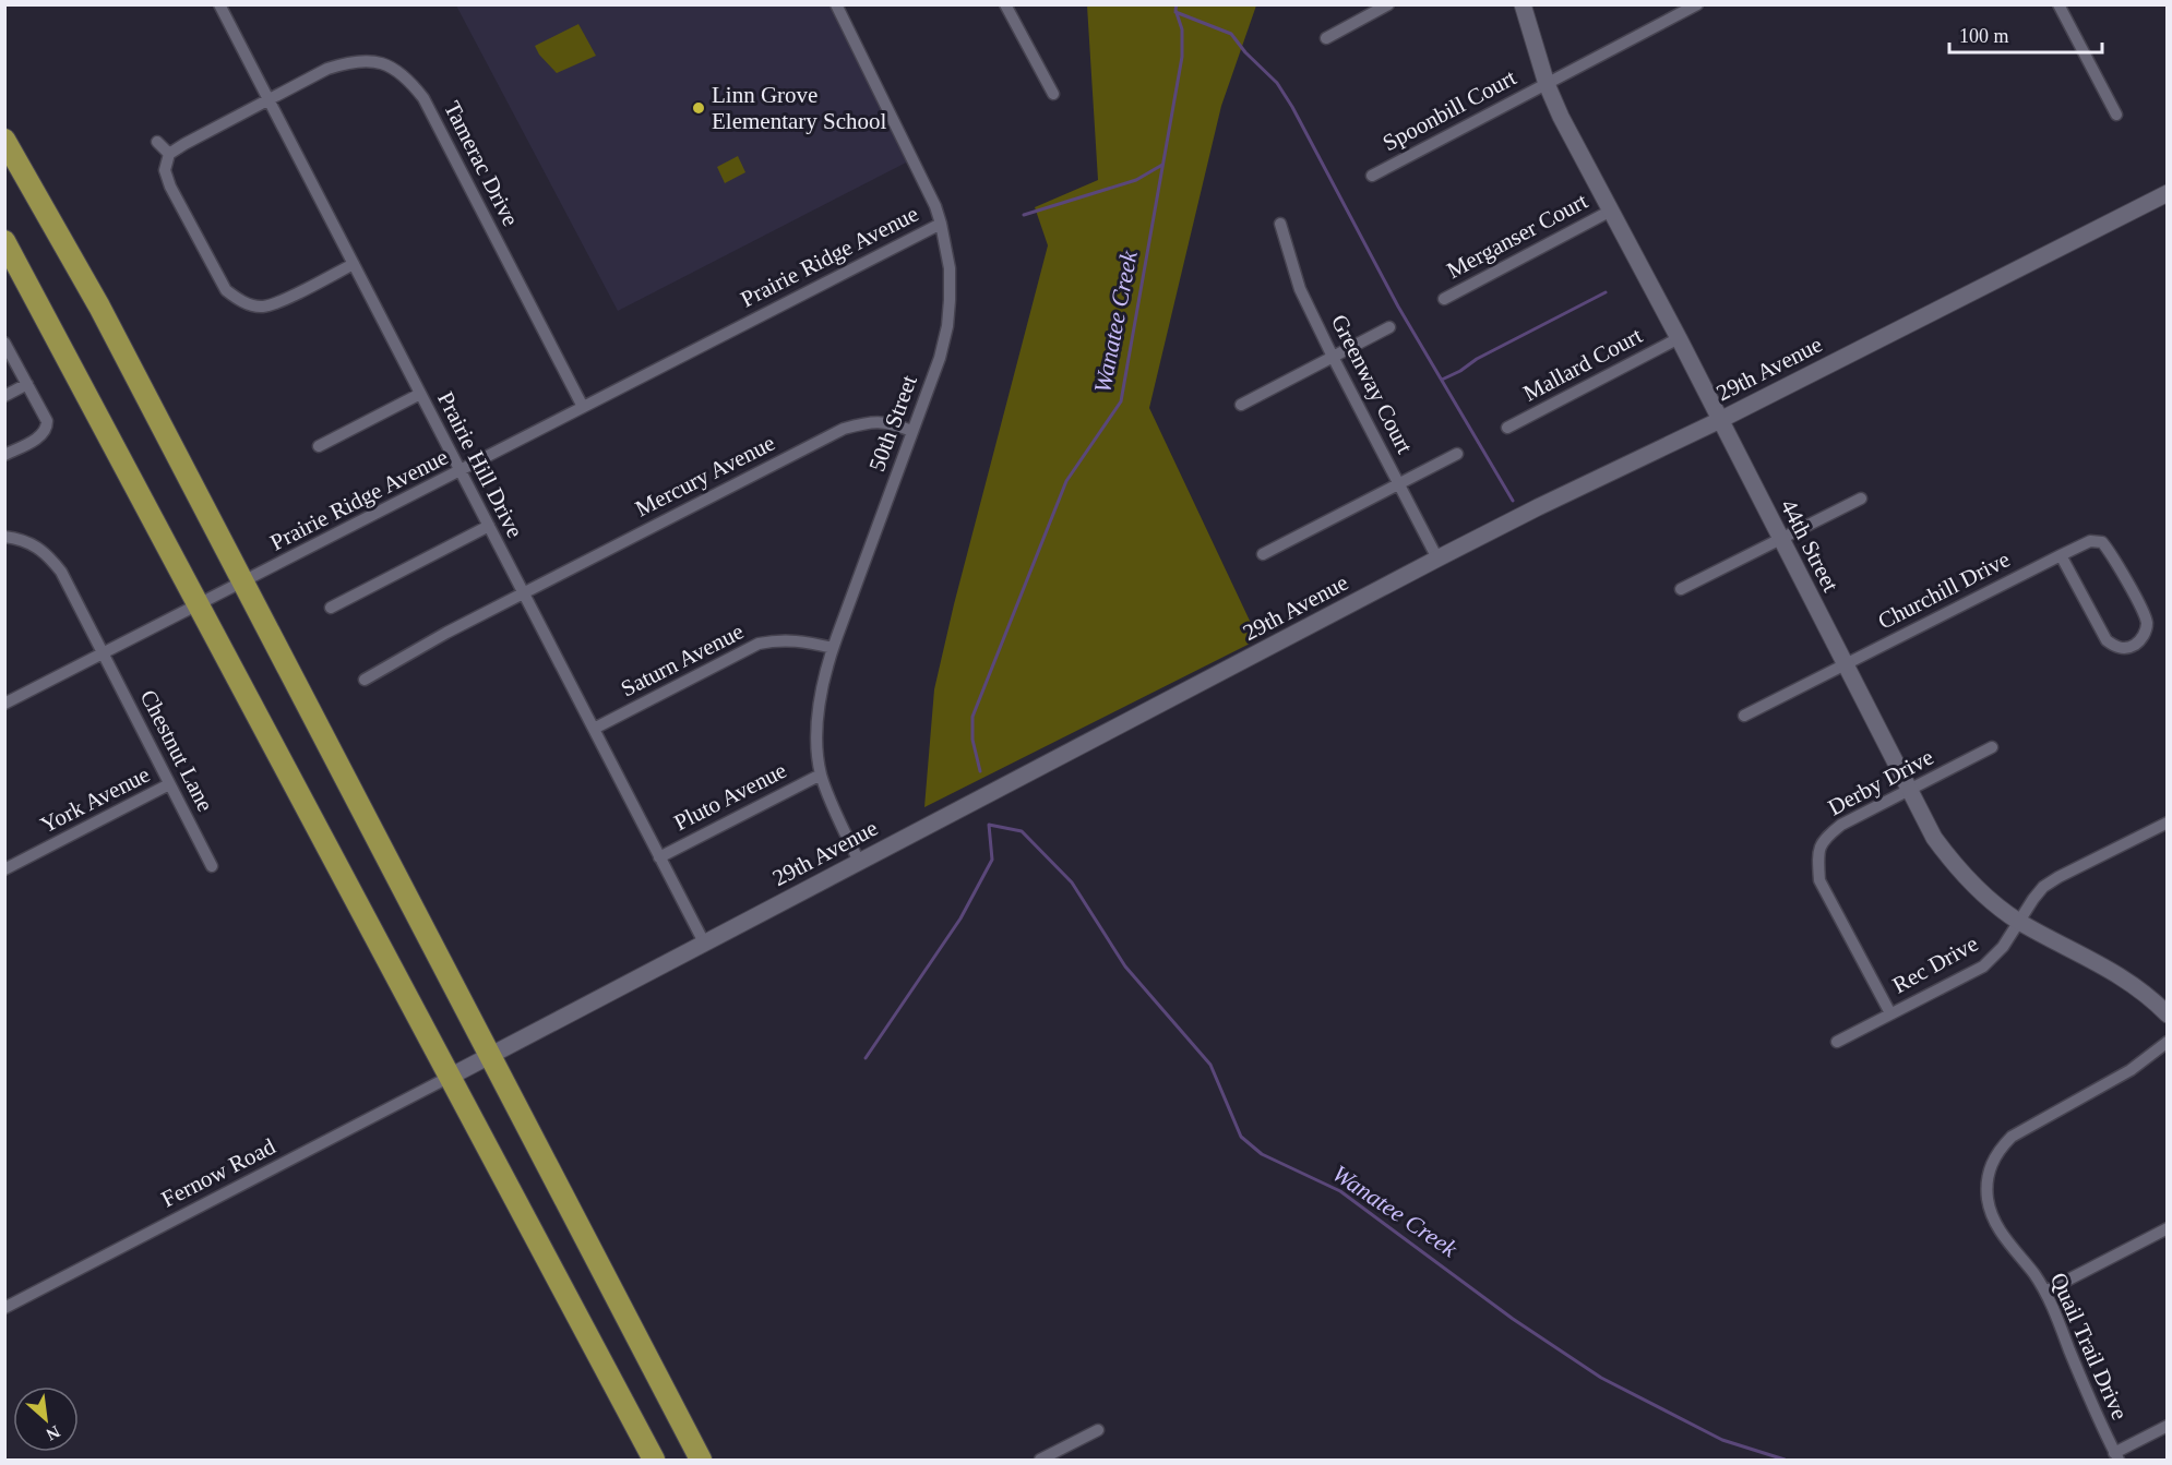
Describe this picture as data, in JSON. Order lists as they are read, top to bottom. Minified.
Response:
{"streets":{"street":["Spoonbill Court","Tamerac Drive","Merganser Court","Prairie Ridge Avenue","Mallard Court","29th Avenue","Greenway Court","50th Street","Prairie Hill Drive","Mercury Avenue","44th Street","Churchill Drive","Saturn Avenue","Chestnut Lane","Derby Drive","Pluto Avenue","York Avenue","Rec Drive","Fernow Road","Quail Trail Drive"]},"crossings":[["Spoonbill Court","44th Street"],["Tamerac Drive","Prairie Ridge Avenue"],["Tamerac Drive","Prairie Hill Drive"],["Merganser Court","44th Street"],["Prairie Ridge Avenue","50th Street"],["Prairie Ridge Avenue","Prairie Hill Drive"],["Prairie Ridge Avenue","Chestnut Lane"],["Mallard Court","44th Street"],["29th Avenue","Greenway Court"],["29th Avenue","50th Street"],["29th Avenue","Prairie Hill Drive"],["29th Avenue","44th Street"],["29th Avenue","Fernow Road"],["50th Street","Mercury Avenue"],["50th Street","Saturn Avenue"],["50th Street","Pluto Avenue"],["Prairie Hill Drive","Mercury Avenue"],["Prairie Hill Drive","Saturn Avenue"],["Prairie Hill Drive","Pluto Avenue"],["44th Street","Churchill Drive"],["44th Street","Derby Drive"],["44th Street","Rec Drive"],["Chestnut Lane","York Avenue"],["Derby Drive","Rec Drive"]],"water":["Wanatee Creek"],"places":["Linn Grove Elementary School"],"scale_bar":"100 m","north":"bottom right"}
